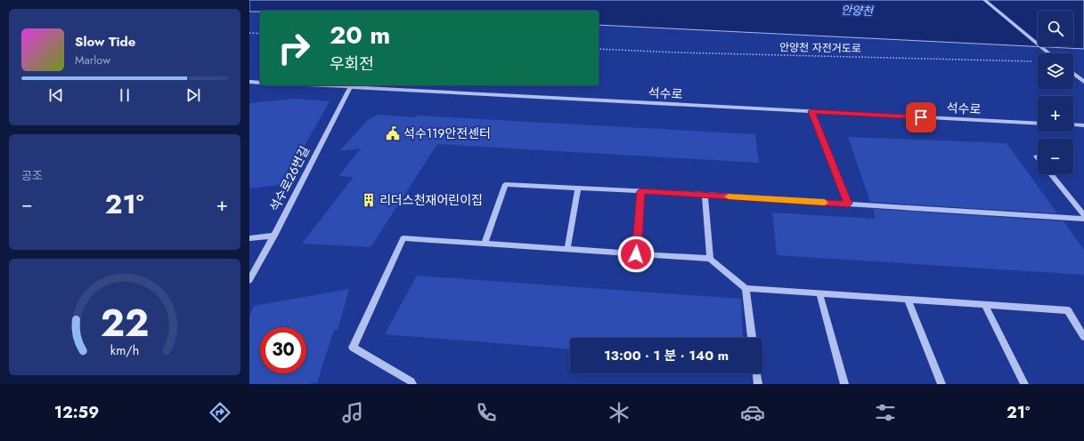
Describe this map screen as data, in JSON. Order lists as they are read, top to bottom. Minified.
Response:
{"streets":{"street":["석수로","석수로26번길"],"path":["안양천 자전거도로"]},"crossings":[["석수로","석수로26번길"]],"water":["안양천"],"places":{"public building":["석수119안전센터"],"building":["리더스천재어린이집"]},"page":{"map_buttons":["+","−"],"turn":["20 m","우회전"],"song":["Slow Tide","Marlow"],"tile":"공조","heat":["−","21°","+"],"limit":"30","trip":"13:00 · 1 분 · 140 m","tabs":["12:59","21°"],"gauge":["22","km/h"]}}
